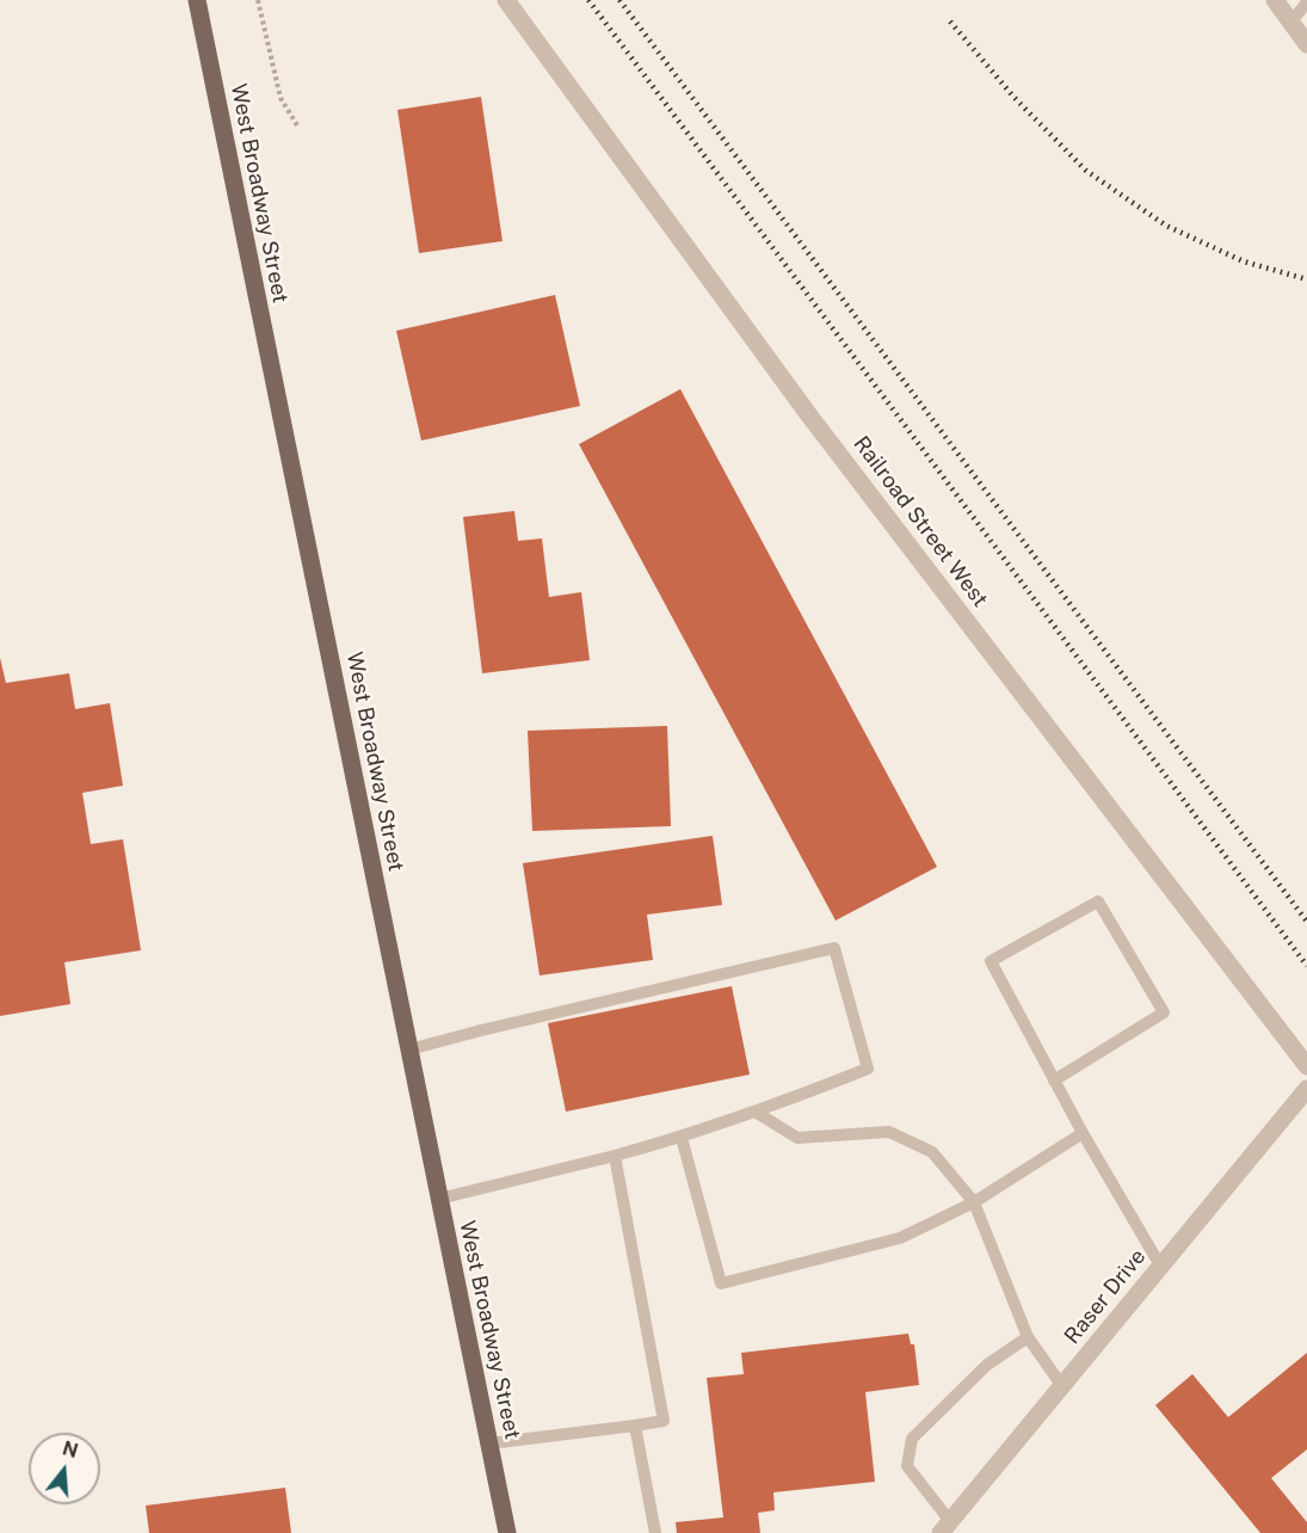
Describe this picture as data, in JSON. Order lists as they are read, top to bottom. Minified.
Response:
{"streets":{"main road":["West Broadway Street"],"street":["Railroad Street West","Raser Drive"]},"north":"top"}
